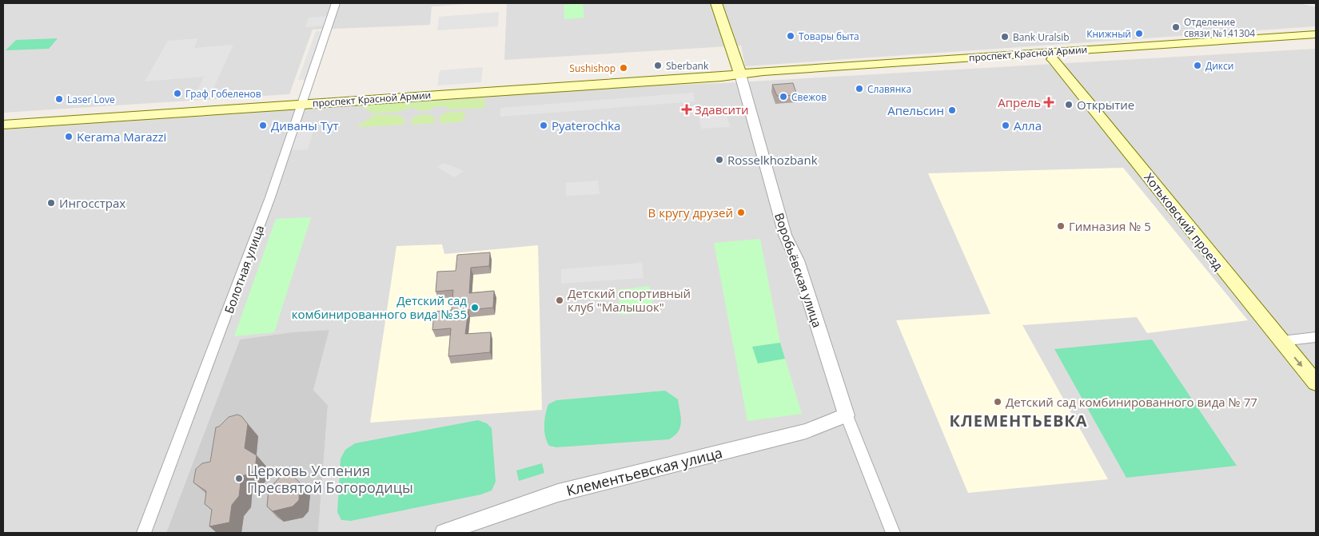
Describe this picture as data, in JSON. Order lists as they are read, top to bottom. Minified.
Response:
{"streets":{"main road":["проспект Красной Армии","Хотьковский проезд","Воробьёвская улица"],"street":["Болотная улица","Клементьевская улица"]},"crossings":[["проспект Красной Армии","Хотьковский проезд"],["проспект Красной Армии","Болотная улица"],["проспект Красной Армии","Воробьёвская улица"],["Воробьёвская улица","Клементьевская улица"]],"districts":["КЛЕМЕНТЬЕВКА"],"places":{"other":["Отделение связи №141304","Книжный","Товары быта","Bank Uralsib","Sberbank","Дикси","Sushishop","Славянка","Граф Гобеленов","Свежов","Laser Love","Открытие","Апельсин","Диваны Тут","Pyaterochka","Алла","Kerama Marazzi","Rosselkhozbank","Ингосстрах","В кругу друзей","Гимназия № 5","Детский спортивный клуб \"Малышок\"","Детский сад комбинированного вида №35","Детский сад комбинированного вида № 77","Церковь Успения Пресвятой Богородицы"],"health":["Апрель","Здавсити"]}}
